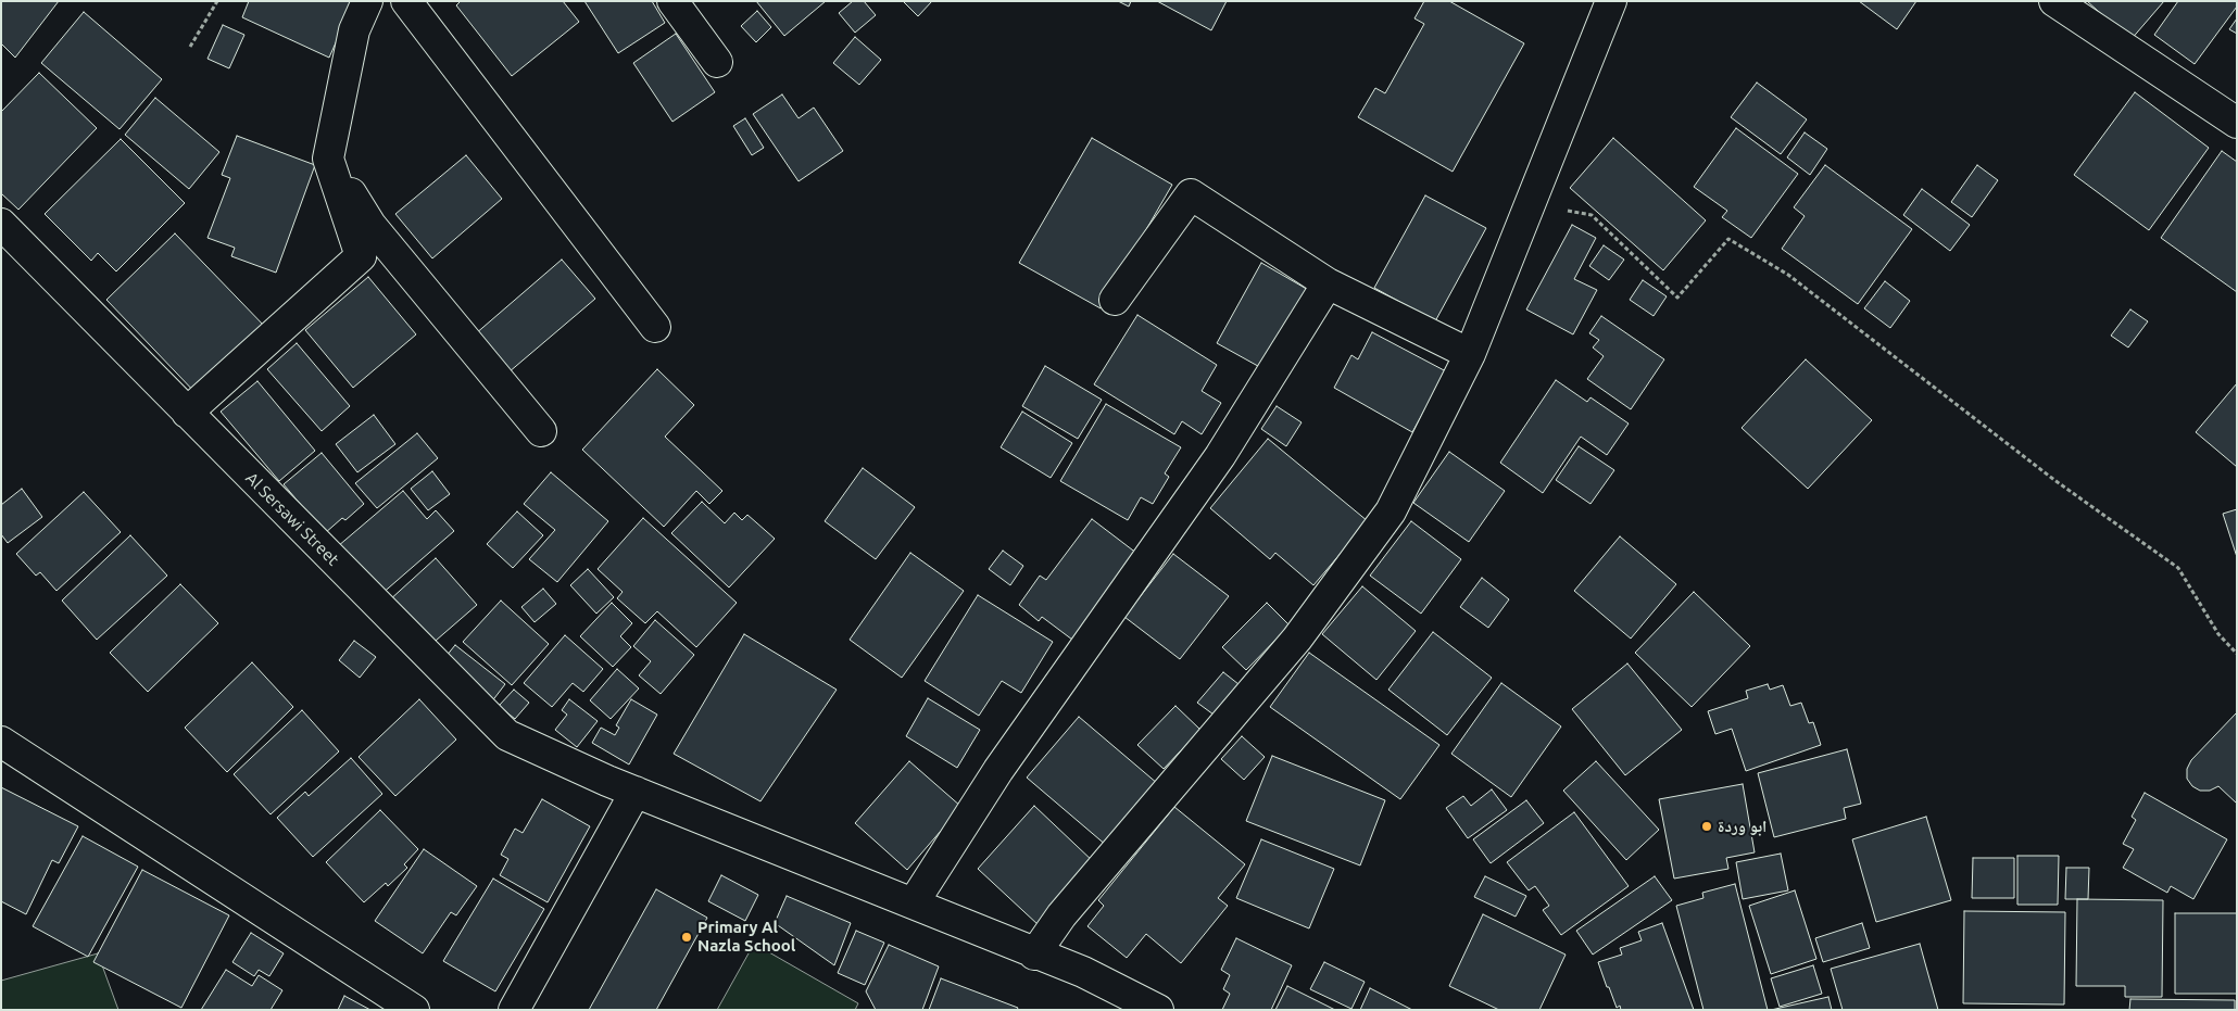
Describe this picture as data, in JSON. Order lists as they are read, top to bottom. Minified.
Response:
{"streets":{"street":["Al Sersawi Street"]},"places":["ابو وردة","Primary Al Nazla School"]}
